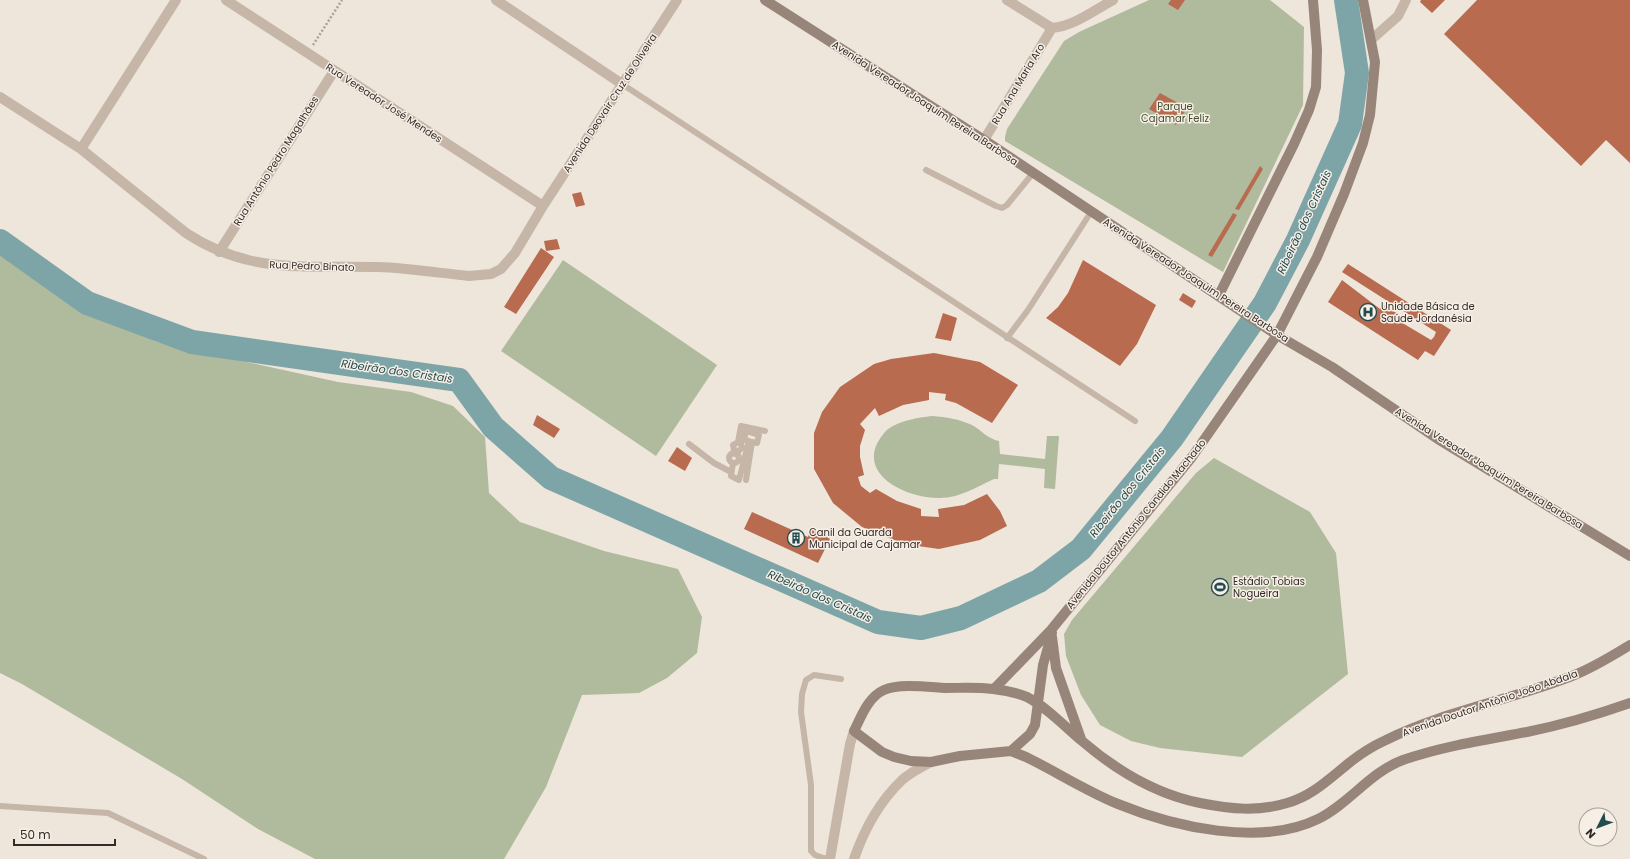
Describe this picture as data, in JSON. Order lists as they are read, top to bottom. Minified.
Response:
{"streets":{"street":["Rua Ana Maria Aro","Rua Vereador José Mendes","Avenida Deovair Cruz de Oliveira","Avenida Vereador Joaquim Pereira Barbosa","Rua Antônio Pedro Magalhães","Rua Pedro Binato","Avenida Doutor Antônio Cândido Machado","Avenida Doutor Antônio João Abdala"]},"crossings":[["Rua Ana Maria Aro","Avenida Vereador Joaquim Pereira Barbosa"],["Rua Vereador José Mendes","Avenida Deovair Cruz de Oliveira"],["Rua Vereador José Mendes","Rua Antônio Pedro Magalhães"],["Rua Vereador José Mendes","Rua Pedro Binato"],["Avenida Deovair Cruz de Oliveira","Rua Pedro Binato"],["Avenida Vereador Joaquim Pereira Barbosa","Avenida Doutor Antônio Cândido Machado"],["Rua Antônio Pedro Magalhães","Rua Pedro Binato"],["Avenida Doutor Antônio Cândido Machado","Avenida Doutor Antônio João Abdala"]],"water":["Ribeirão dos Cristais"],"parks":["Parque Cajamar Feliz"],"places":{"hospital":["Unidade Básica de Saúde Jordanésia"],"building":["Canil da Guarda Municipal de Cajamar"],"sports":["Estádio Tobias Nogueira"]},"scale_bar":"50 m","north":"bottom left"}
